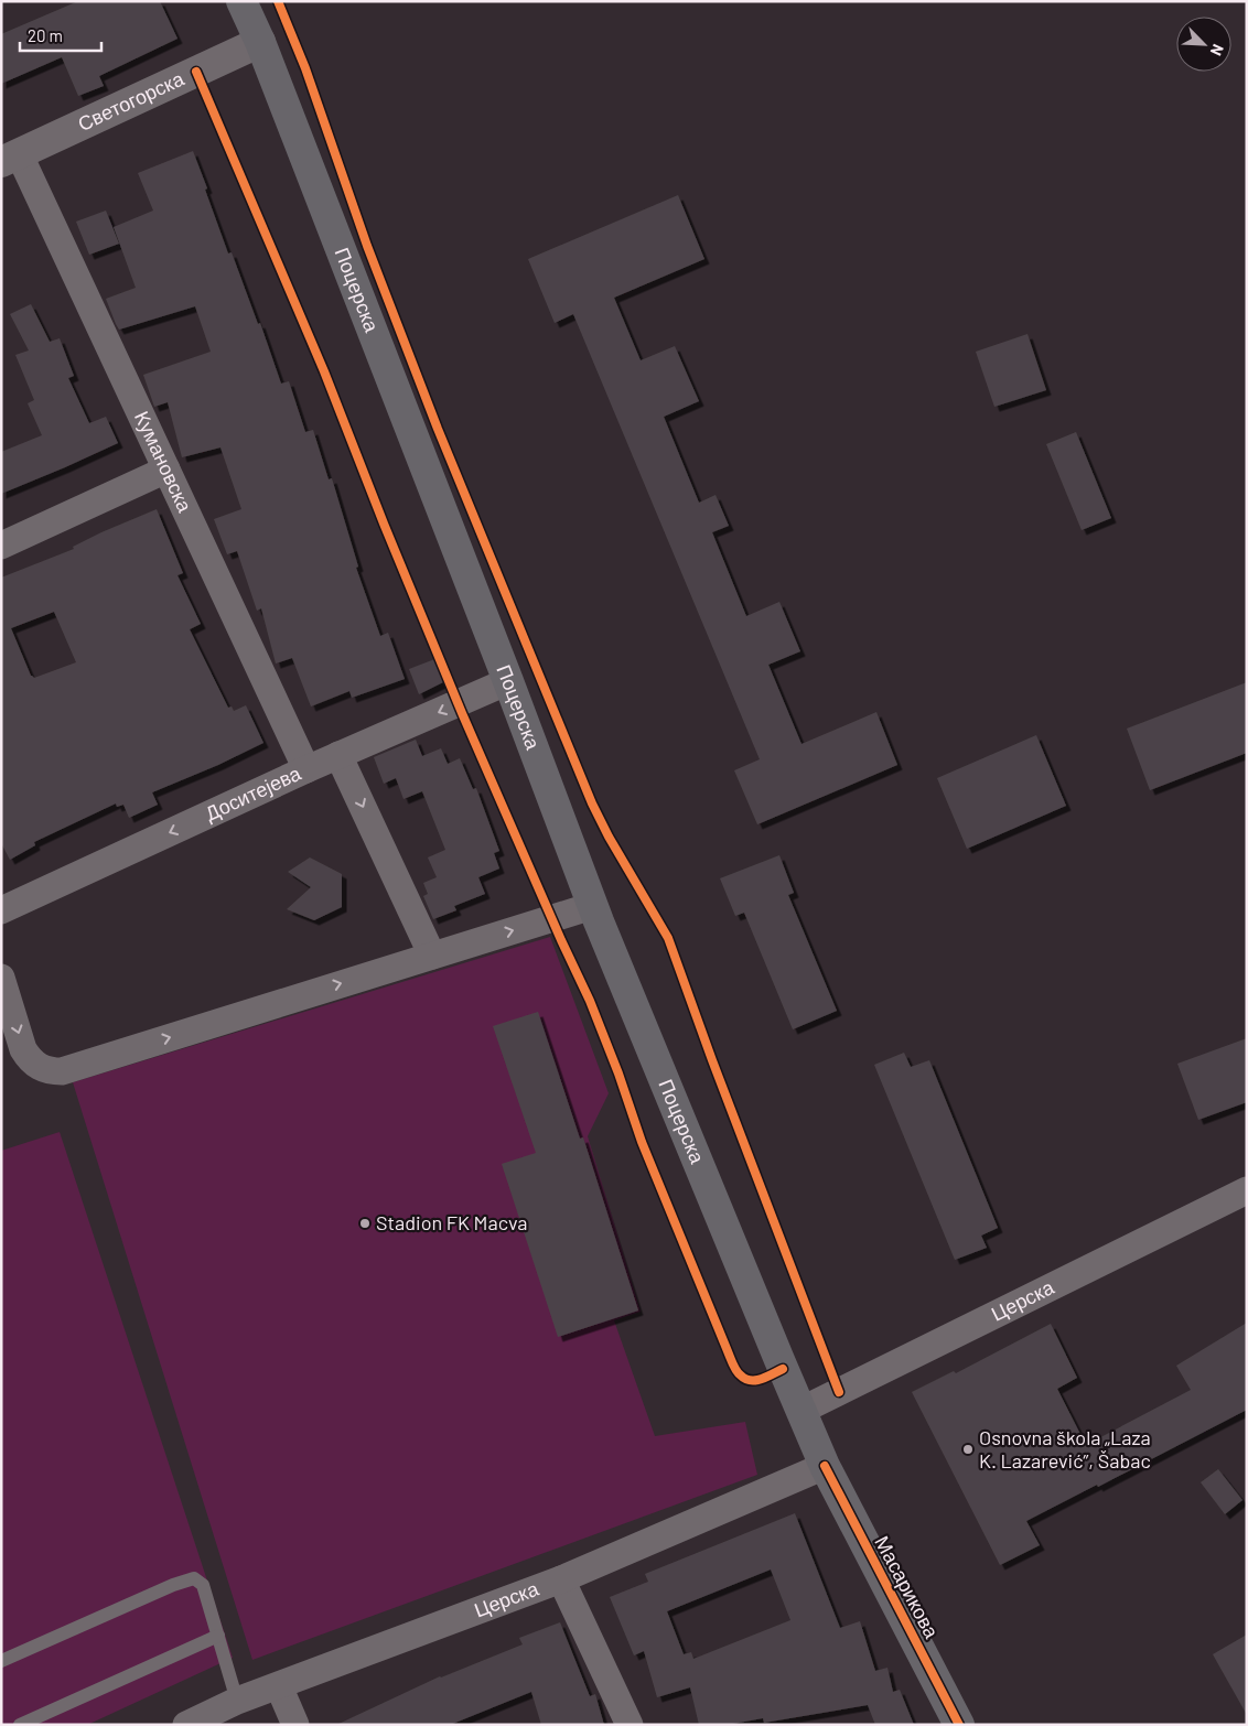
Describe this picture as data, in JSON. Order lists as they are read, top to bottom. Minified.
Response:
{"streets":{"main road":["Поцерска","Масарикова"],"street":["Светогорска","Кумановска","Доситејева","Церска"]},"crossings":[["Светогорска","Поцерска"],["Светогорска","Кумановска"],["Поцерска","Доситејева"],["Поцерска","Церска"],["Поцерска","Масарикова"],["Кумановска","Доситејева"],["Церска","Масарикова"]],"places":["Stadion FK Macva","Osnovna škola „Laza K. Lazarević”, Šabac"],"scale_bar":"20 m","north":"bottom right"}
